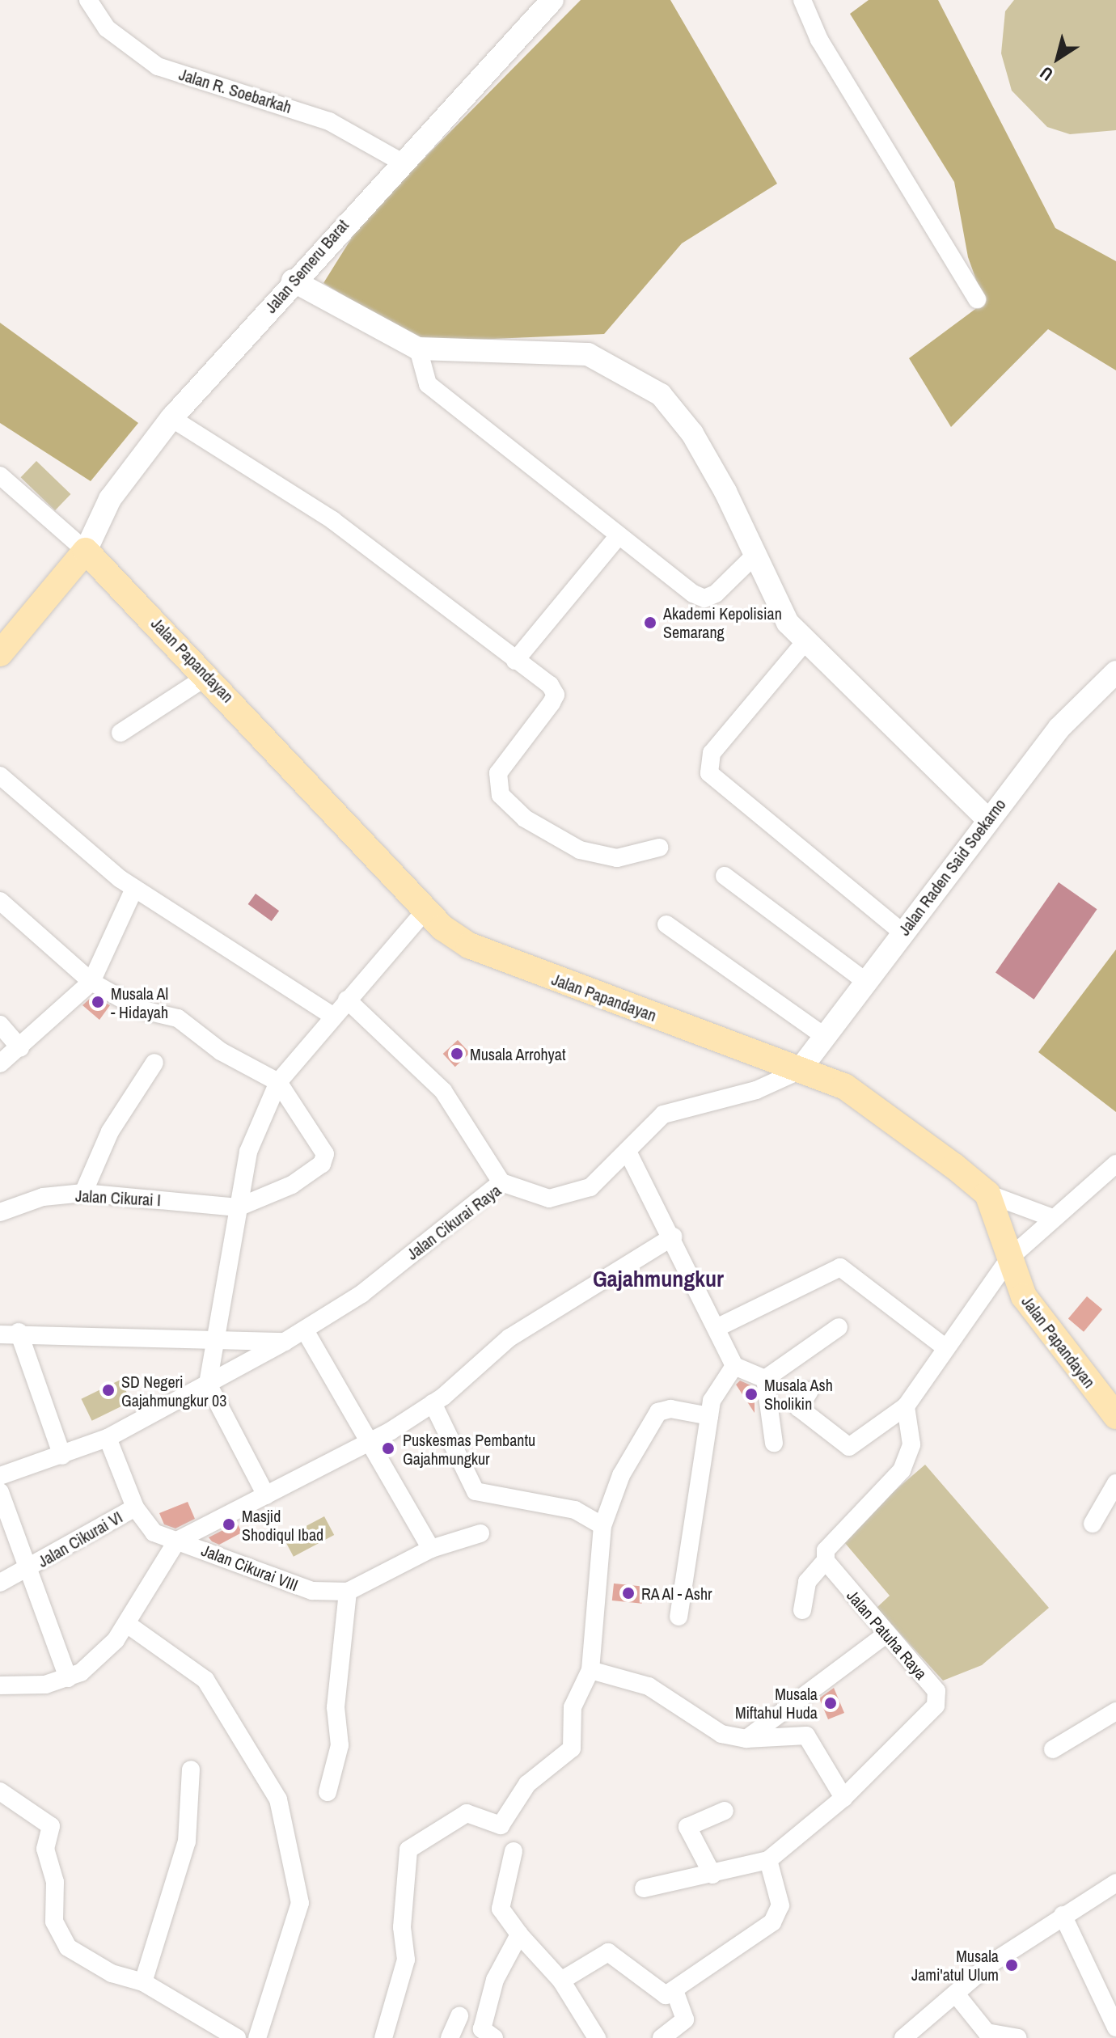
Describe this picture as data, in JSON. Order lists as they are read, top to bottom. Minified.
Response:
{"streets":{"main road":["Jalan Papandayan"],"street":["Jalan R. Soebarkah","Jalan Semeru Barat","Jalan Raden Said Soekarno","Jalan Cikurai I","Jalan Cikurai Raya","Jalan Cikurai VI","Jalan Cikurai VIII","Jalan Patuha Raya"]},"crossings":[["Jalan R. Soebarkah","Jalan Semeru Barat"],["Jalan Semeru Barat","Jalan Papandayan"],["Jalan Papandayan","Jalan Raden Said Soekarno"],["Jalan Papandayan","Jalan Cikurai Raya"],["Jalan Raden Said Soekarno","Jalan Cikurai Raya"],["Jalan Cikurai Raya","Jalan Cikurai VIII"],["Jalan Cikurai VI","Jalan Cikurai VIII"]],"districts":["Gajahmungkur"],"places":["Akademi Kepolisian Semarang","Musala Al - Hidayah","Musala Arrohyat","SD Negeri Gajahmungkur 03","Musala Ash Sholikin","Puskesmas Pembantu Gajahmungkur","Masjid Shodiqul Ibad","RA Al - Ashr","Musala Miftahul Huda","Musala Jami'atul Ulum"],"north":"bottom left"}
